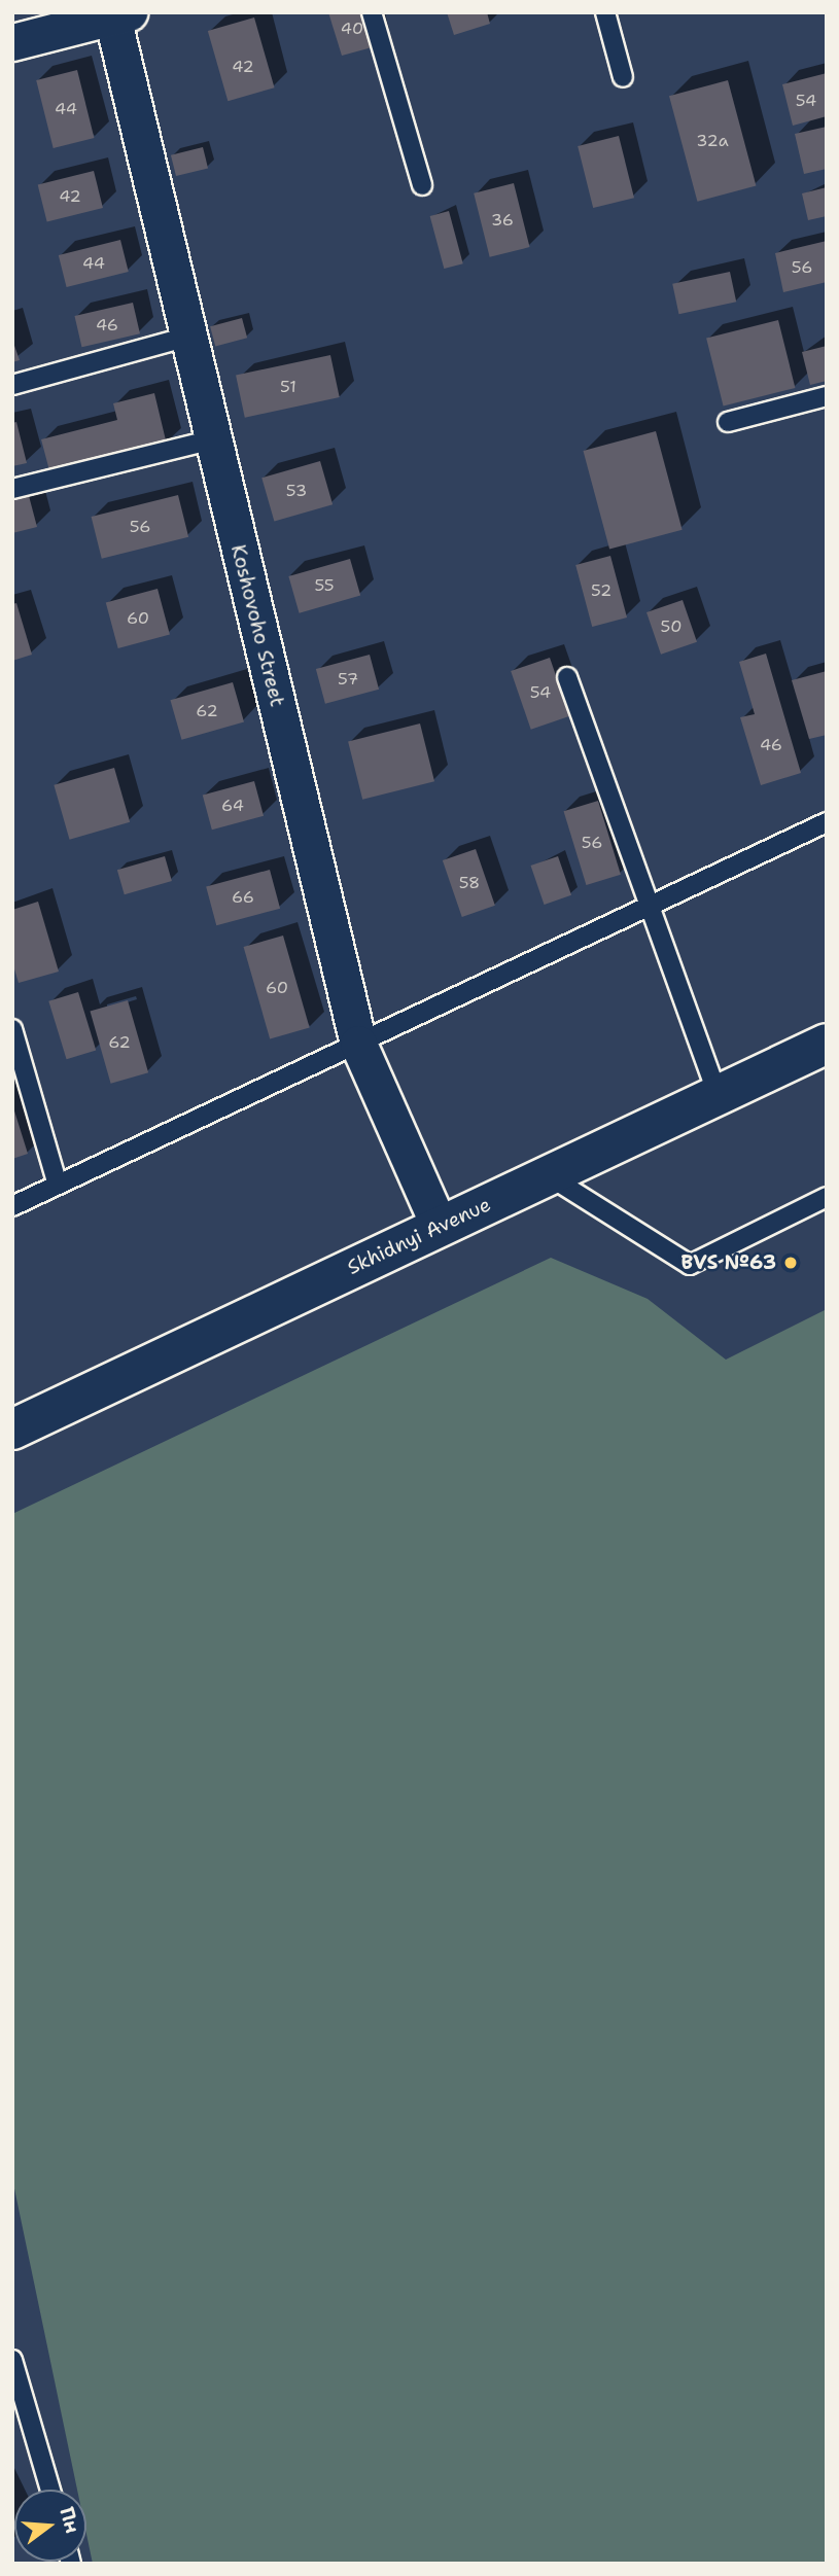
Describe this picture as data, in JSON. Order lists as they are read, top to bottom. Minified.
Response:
{"streets":{"main road":["Skhidnyi Avenue"],"street":["Koshovoho Street"]},"crossings":[["Koshovoho Street","Skhidnyi Avenue"]],"places":["BVS №63"],"house_numbers":["40","42","54","44","32а","42","36","44","56","46","51","53","56","55","52","60","50","57","54","62","46","64","56","58","66","60","62"],"north":"right"}
